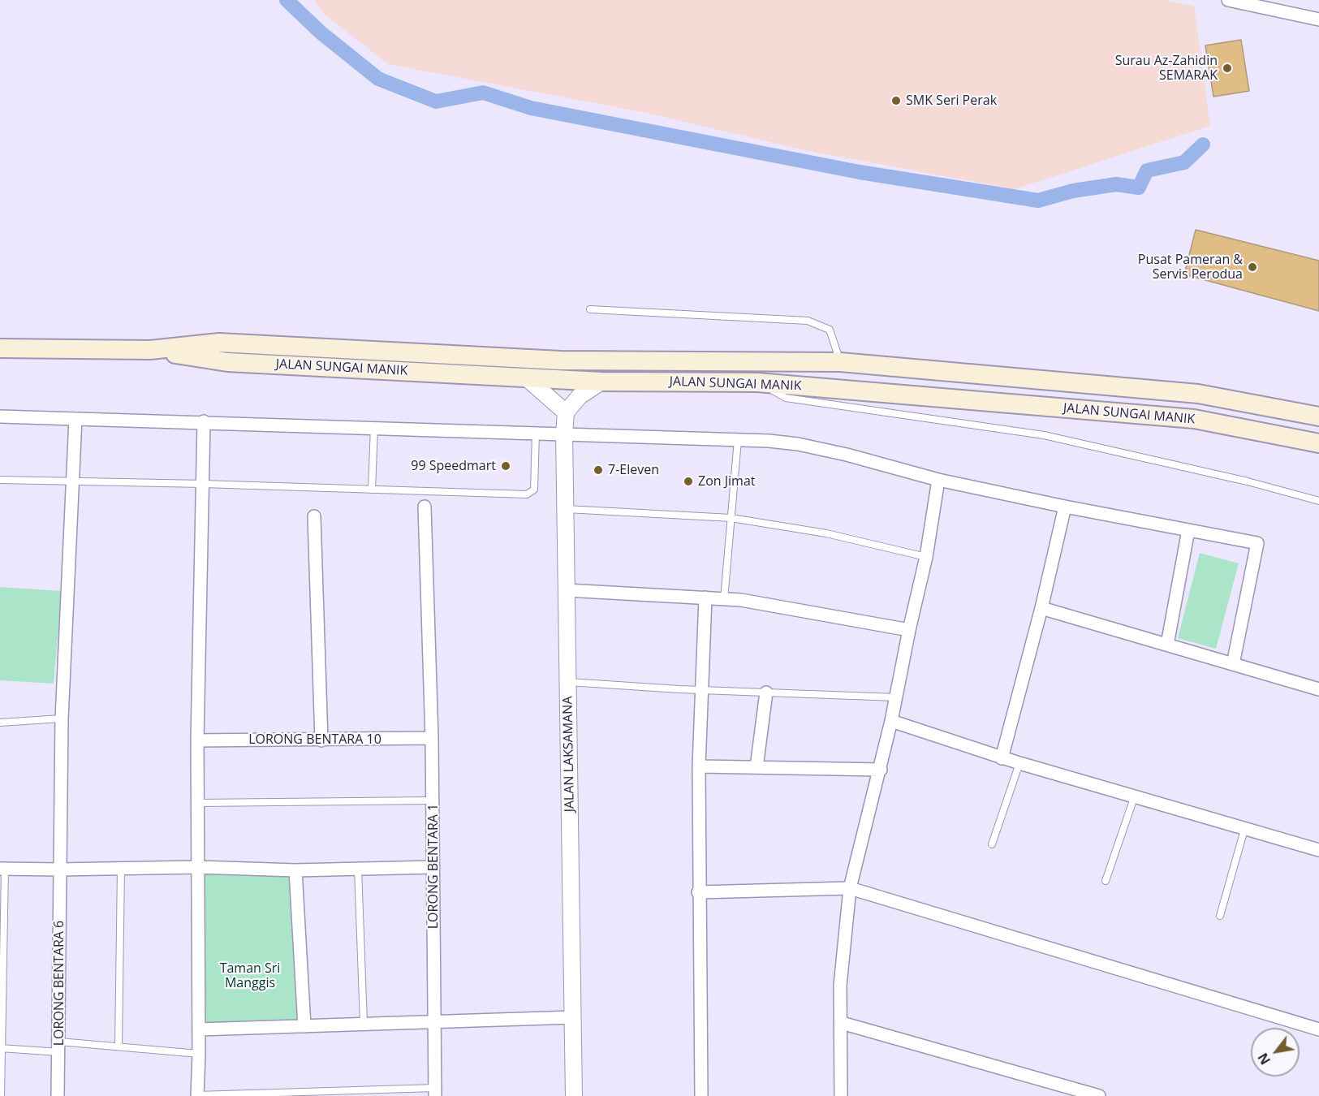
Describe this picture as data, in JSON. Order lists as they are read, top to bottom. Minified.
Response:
{"streets":{"main road":["JALAN SUNGAI MANIK"],"street":["LORONG BENTARA 10","JALAN LAKSAMANA","LORONG BENTARA 1","LORONG BENTARA 6"]},"crossings":[["LORONG BENTARA 10","LORONG BENTARA 1"]],"parks":["Taman Sri Manggis"],"places":["Surau Az-Zahidin SEMARAK","SMK Seri Perak","Pusat Pameran & Servis Perodua","99 Speedmart","7-Eleven","Zon Jimat"],"north":"bottom left"}
